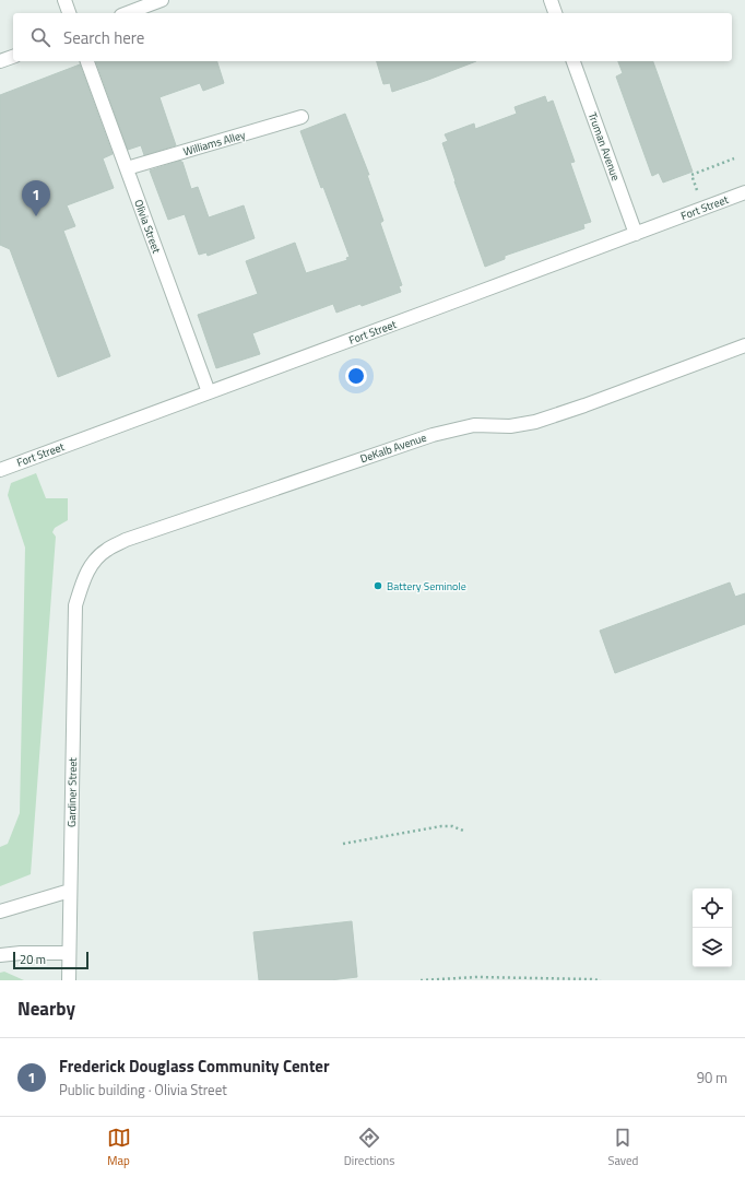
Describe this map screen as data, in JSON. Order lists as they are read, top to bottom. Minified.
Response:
{"streets":{"street":["Williams Alley","Truman Avenue","Fort Street","Olivia Street","DeKalb Avenue","Gardiner Street"]},"crossings":[["Williams Alley","Olivia Street"],["Truman Avenue","Fort Street"],["Fort Street","Olivia Street"],["DeKalb Avenue","Gardiner Street"]],"places":["Battery Seminole"],"scale_bar":"20 m","page":{"search":"Search here","pins":"1","scale":"20 m","heading":"Nearby","list":[{"mark":"1","name":"Frederick Douglass Community Center","note":"Public building · Olivia Street","value":"90 m"}],"nav":["Map","Directions","Saved"]}}
